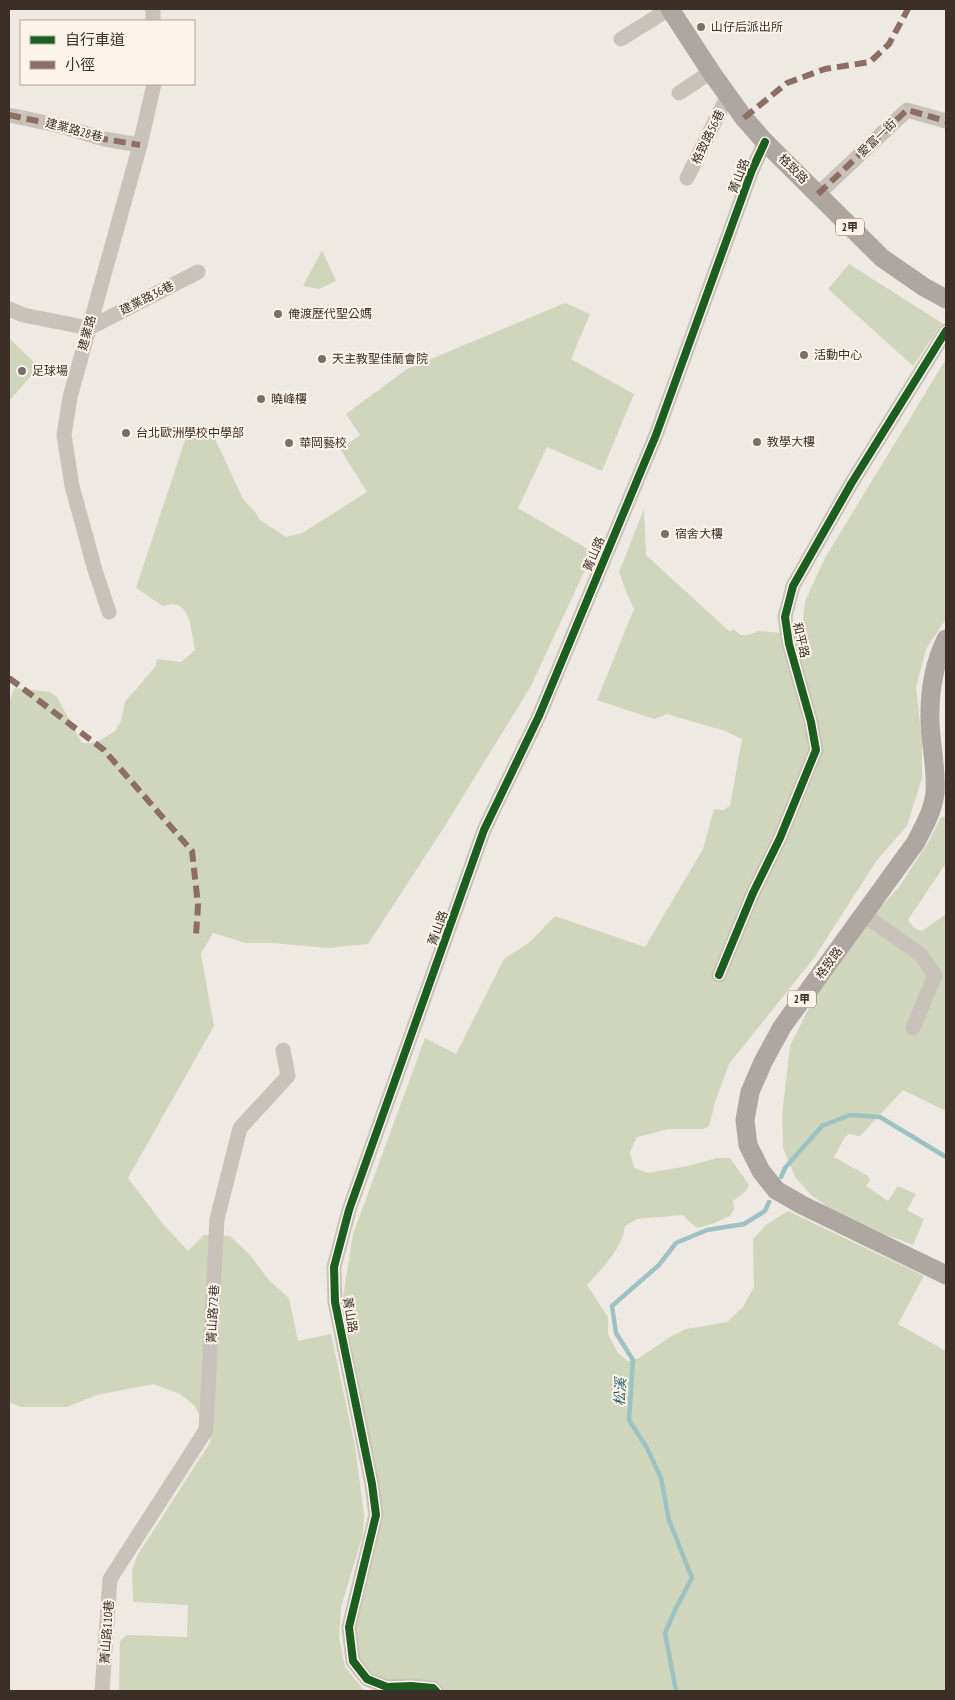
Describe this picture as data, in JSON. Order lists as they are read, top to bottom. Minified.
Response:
{"streets":{"main road":["格致路","2甲"],"street":["建業路28巷","格致路56巷","愛富一街","菁山路","建業路36巷","建業路","和平路","菁山路72巷","菁山路110巷"]},"crossings":[["建業路28巷","建業路"],["格致路56巷","格致路"],["愛富一街","格致路"],["格致路","菁山路"],["建業路36巷","建業路"],["菁山路72巷","菁山路110巷"]],"water":["松溪"],"places":["山仔后派出所","俺渡歷代聖公媽","活動中心","天主教聖佳蘭會院","足球場","曉峰樓","台北歐洲學校中學部","教學大樓","華岡藝校","宿舍大樓"],"legend":["自行車道","小徑"]}
